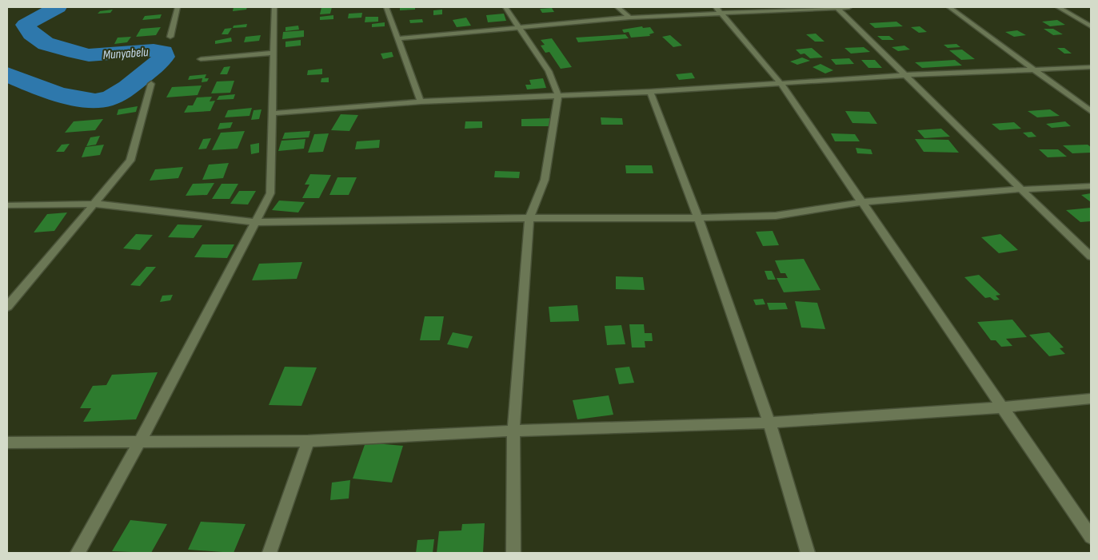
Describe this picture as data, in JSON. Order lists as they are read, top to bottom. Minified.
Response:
{"water":["Munyabelu"]}
